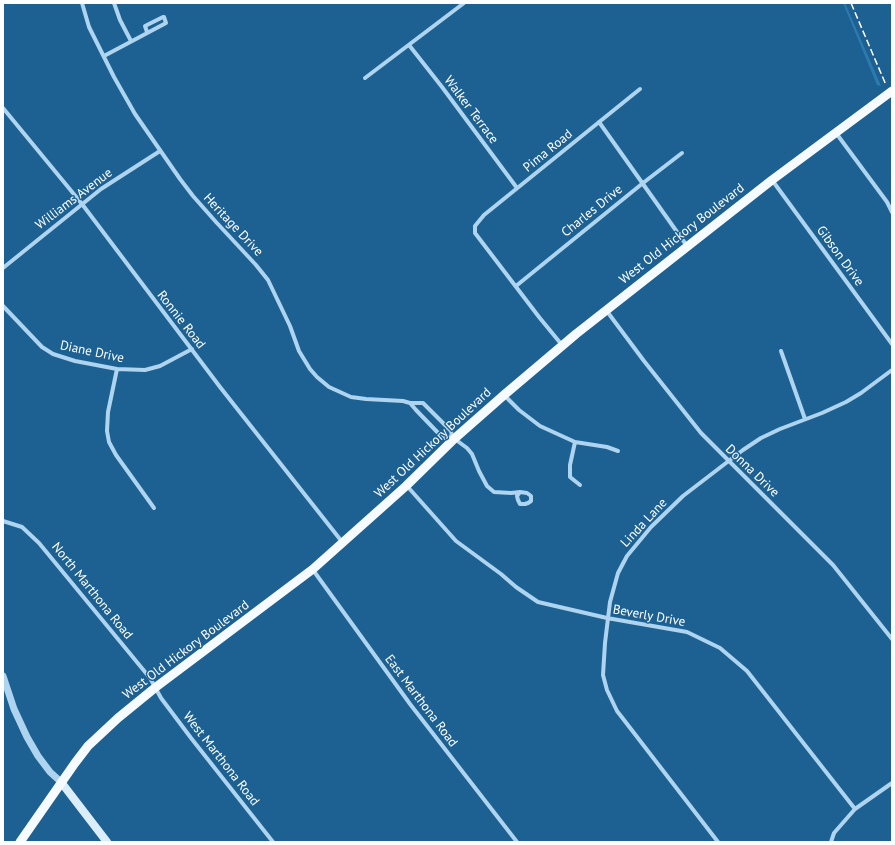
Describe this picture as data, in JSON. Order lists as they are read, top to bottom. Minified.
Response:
{"streets":{"main road":["West Old Hickory Boulevard"],"street":["Walker Terrace","Pima Road","Williams Avenue","Charles Drive","Heritage Drive","Gibson Drive","Ronnie Road","Diane Drive","Donna Drive","Linda Lane","North Marthona Road","Beverly Drive","East Marthona Road","West Marthona Road"]},"crossings":[["Walker Terrace","Pima Road"],["Pima Road","Charles Drive"],["Williams Avenue","Heritage Drive"],["Williams Avenue","Ronnie Road"],["Heritage Drive","West Old Hickory Boulevard"],["West Old Hickory Boulevard","Gibson Drive"],["West Old Hickory Boulevard","Ronnie Road"],["West Old Hickory Boulevard","Donna Drive"],["West Old Hickory Boulevard","North Marthona Road"],["West Old Hickory Boulevard","Beverly Drive"],["West Old Hickory Boulevard","East Marthona Road"],["West Old Hickory Boulevard","West Marthona Road"],["Ronnie Road","Diane Drive"],["Donna Drive","Linda Lane"],["Linda Lane","Beverly Drive"],["North Marthona Road","West Marthona Road"]]}
